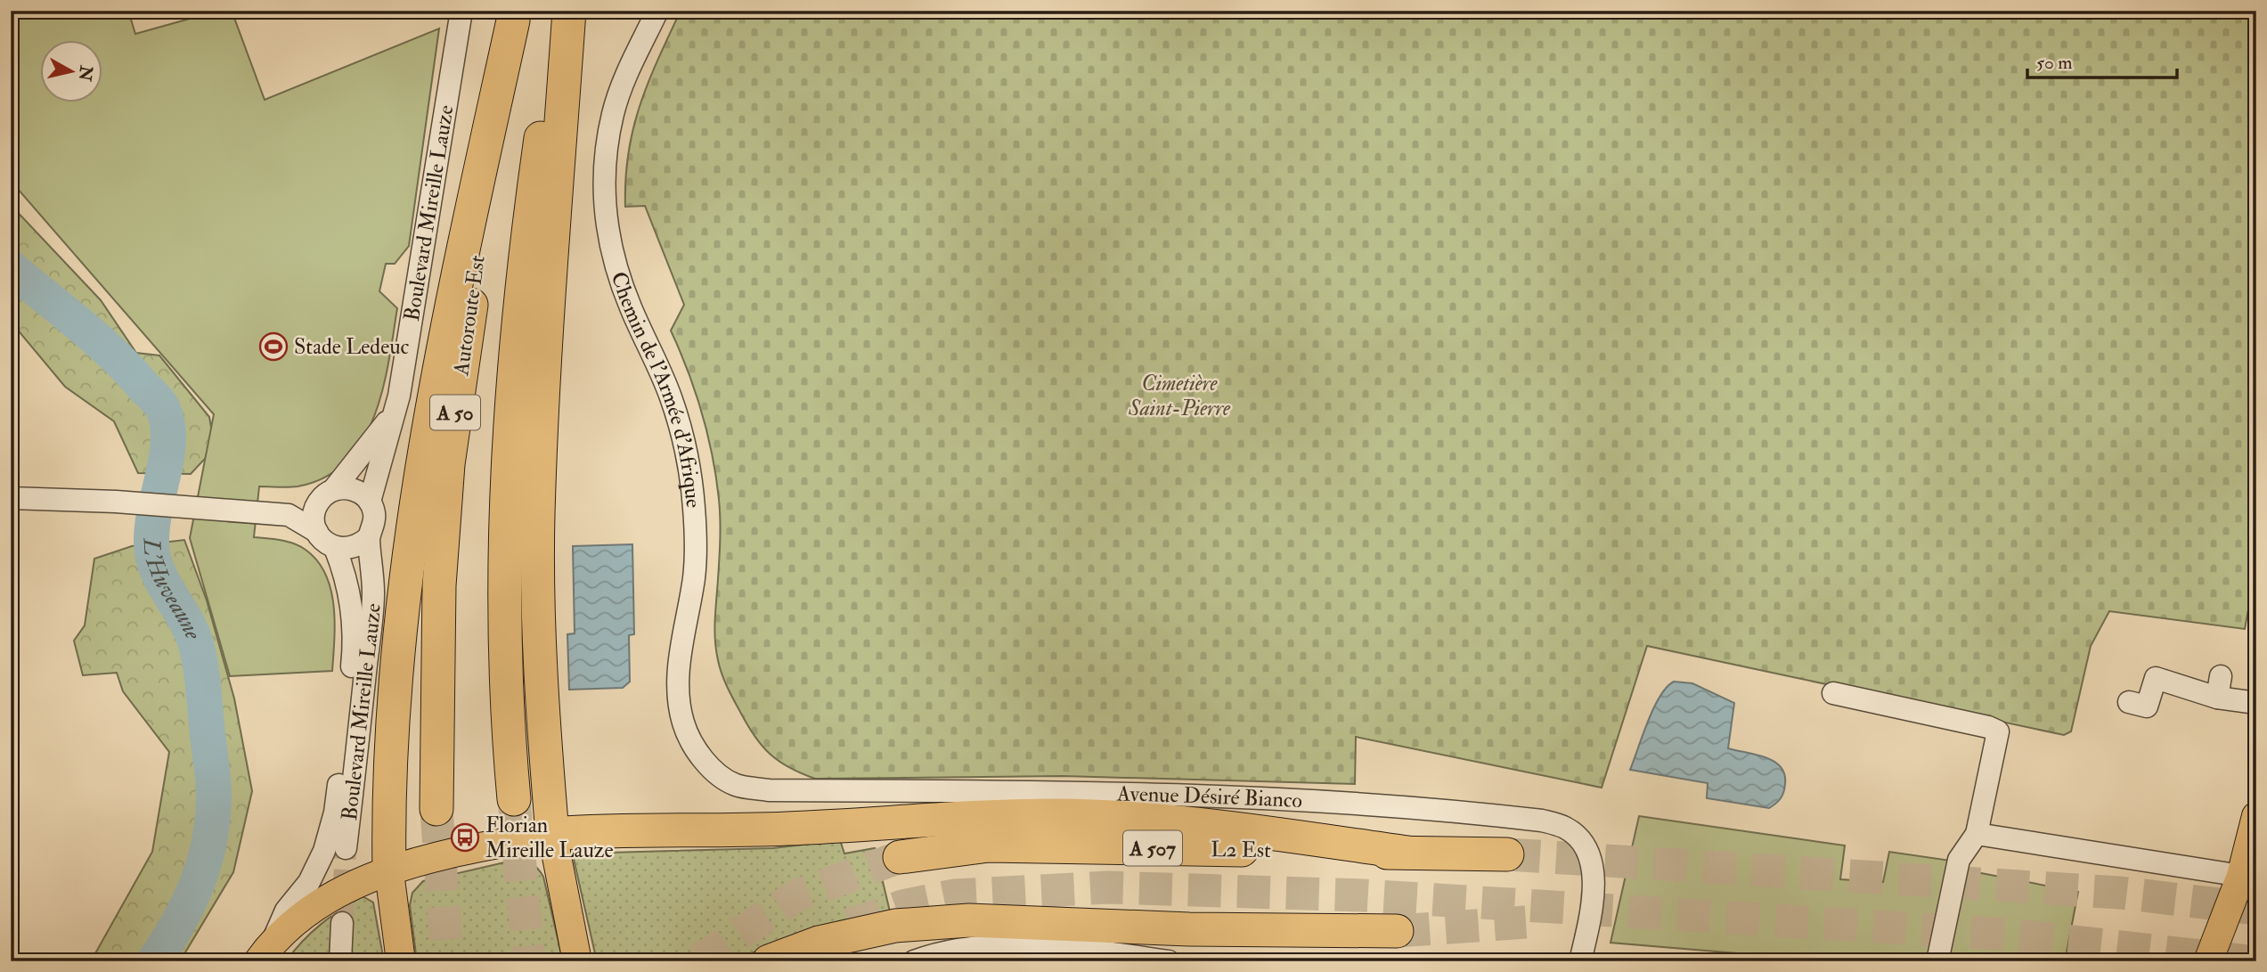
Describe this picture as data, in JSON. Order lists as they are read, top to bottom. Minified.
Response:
{"streets":{"highway":["Autoroute Est","A 50","A 507","L2 Est"],"main road":["Boulevard Mireille Lauze"],"street":["Chemin de l'Armée d'Afrique","Avenue Désiré Bianco"]},"crossings":[["Chemin de l'Armée d'Afrique","Avenue Désiré Bianco"]],"water":["L'Huveaune"],"parks":["Cimetière Saint-Pierre"],"places":{"sports":["Stade Ledeuc"],"bus stop":["Florian Mireille Lauze"]},"scale_bar":"50 m","north":"right"}
